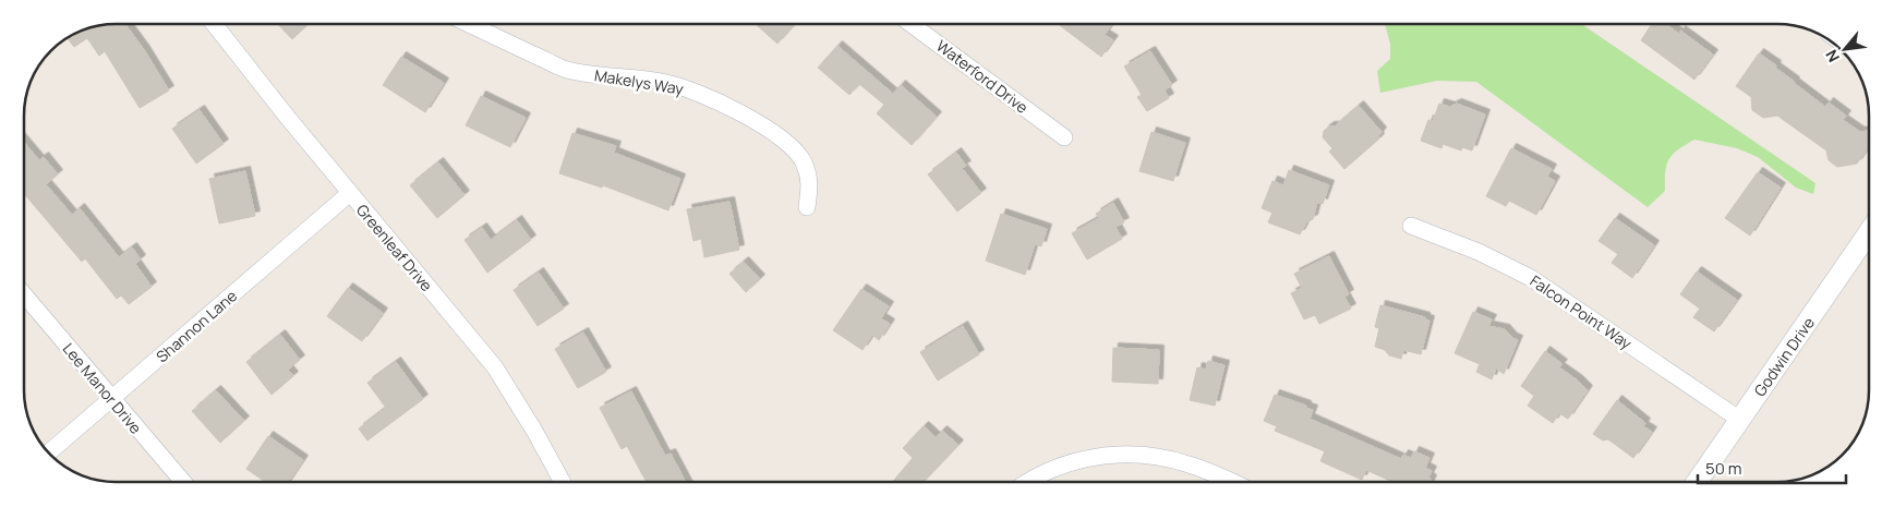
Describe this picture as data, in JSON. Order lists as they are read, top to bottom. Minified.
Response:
{"streets":{"street":["Waterford Drive","Makelys Way","Greenleaf Drive","Falcon Point Way","Shannon Lane","Godwin Drive","Lee Manor Drive"]},"crossings":[["Greenleaf Drive","Shannon Lane"],["Falcon Point Way","Godwin Drive"],["Shannon Lane","Lee Manor Drive"]],"scale_bar":"50 m","north":"bottom left"}
